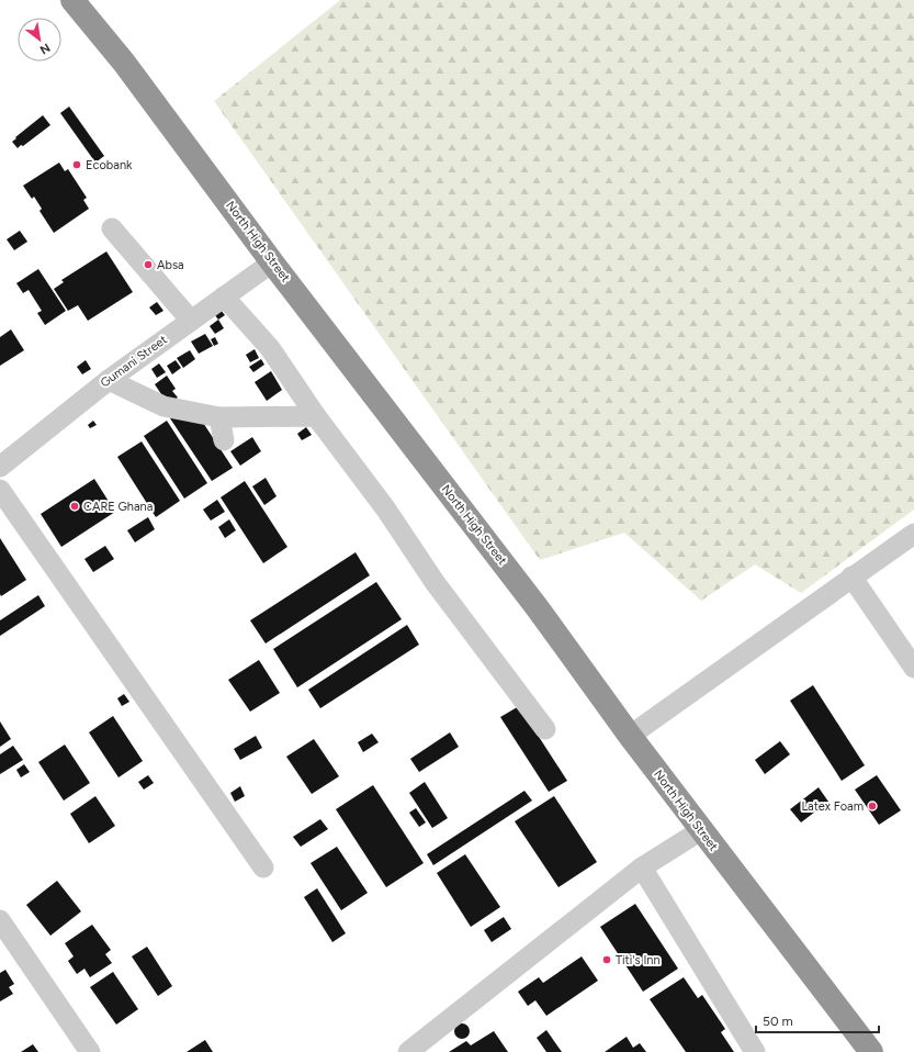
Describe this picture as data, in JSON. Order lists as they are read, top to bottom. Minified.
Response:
{"streets":{"highway":["North High Street"],"street":["Gumani Street"]},"crossings":[["North High Street","Gumani Street"]],"places":["Ecobank","Absa","CARE Ghana","Latex Foam","Titi's Inn"],"scale_bar":"50 m","north":"bottom right"}
